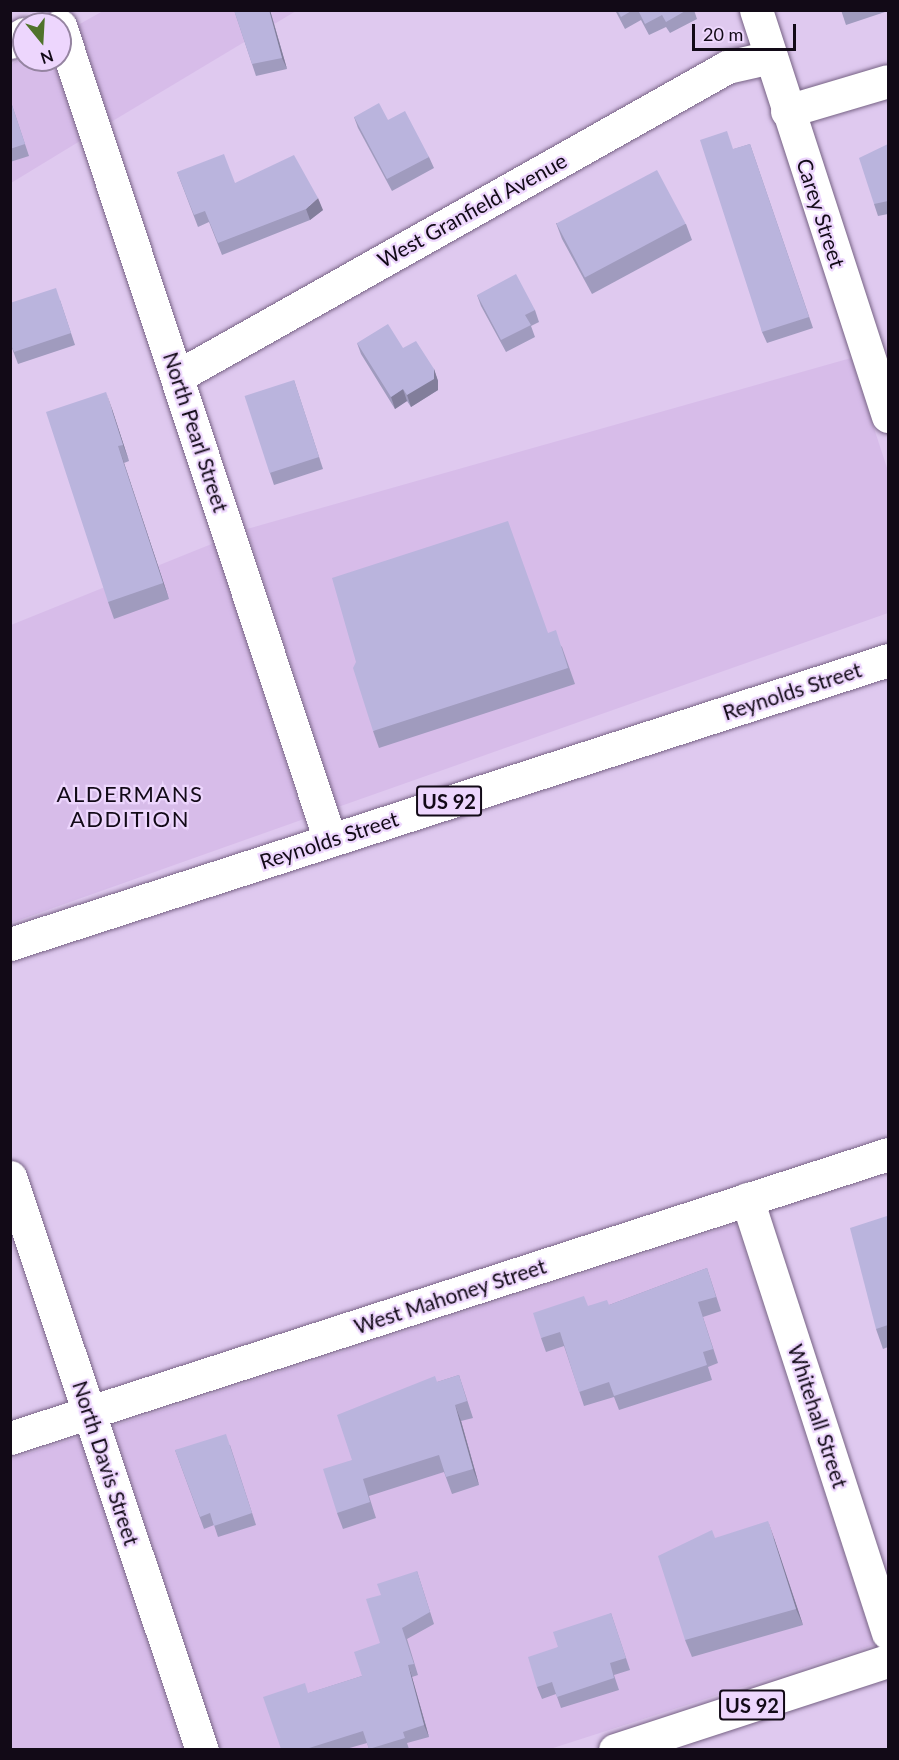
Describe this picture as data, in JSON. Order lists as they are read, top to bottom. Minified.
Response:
{"streets":{"street":["West Granfield Avenue","Carey Street","North Pearl Street","Reynolds Street","US 92","West Mahoney Street","Whitehall Street","North Davis Street"]},"crossings":[["West Granfield Avenue","Carey Street"],["West Granfield Avenue","North Pearl Street"],["North Pearl Street","Reynolds Street"],["West Mahoney Street","Whitehall Street"],["West Mahoney Street","North Davis Street"]],"districts":["ALDERMANS ADDITION"],"scale_bar":"20 m","north":"bottom"}
